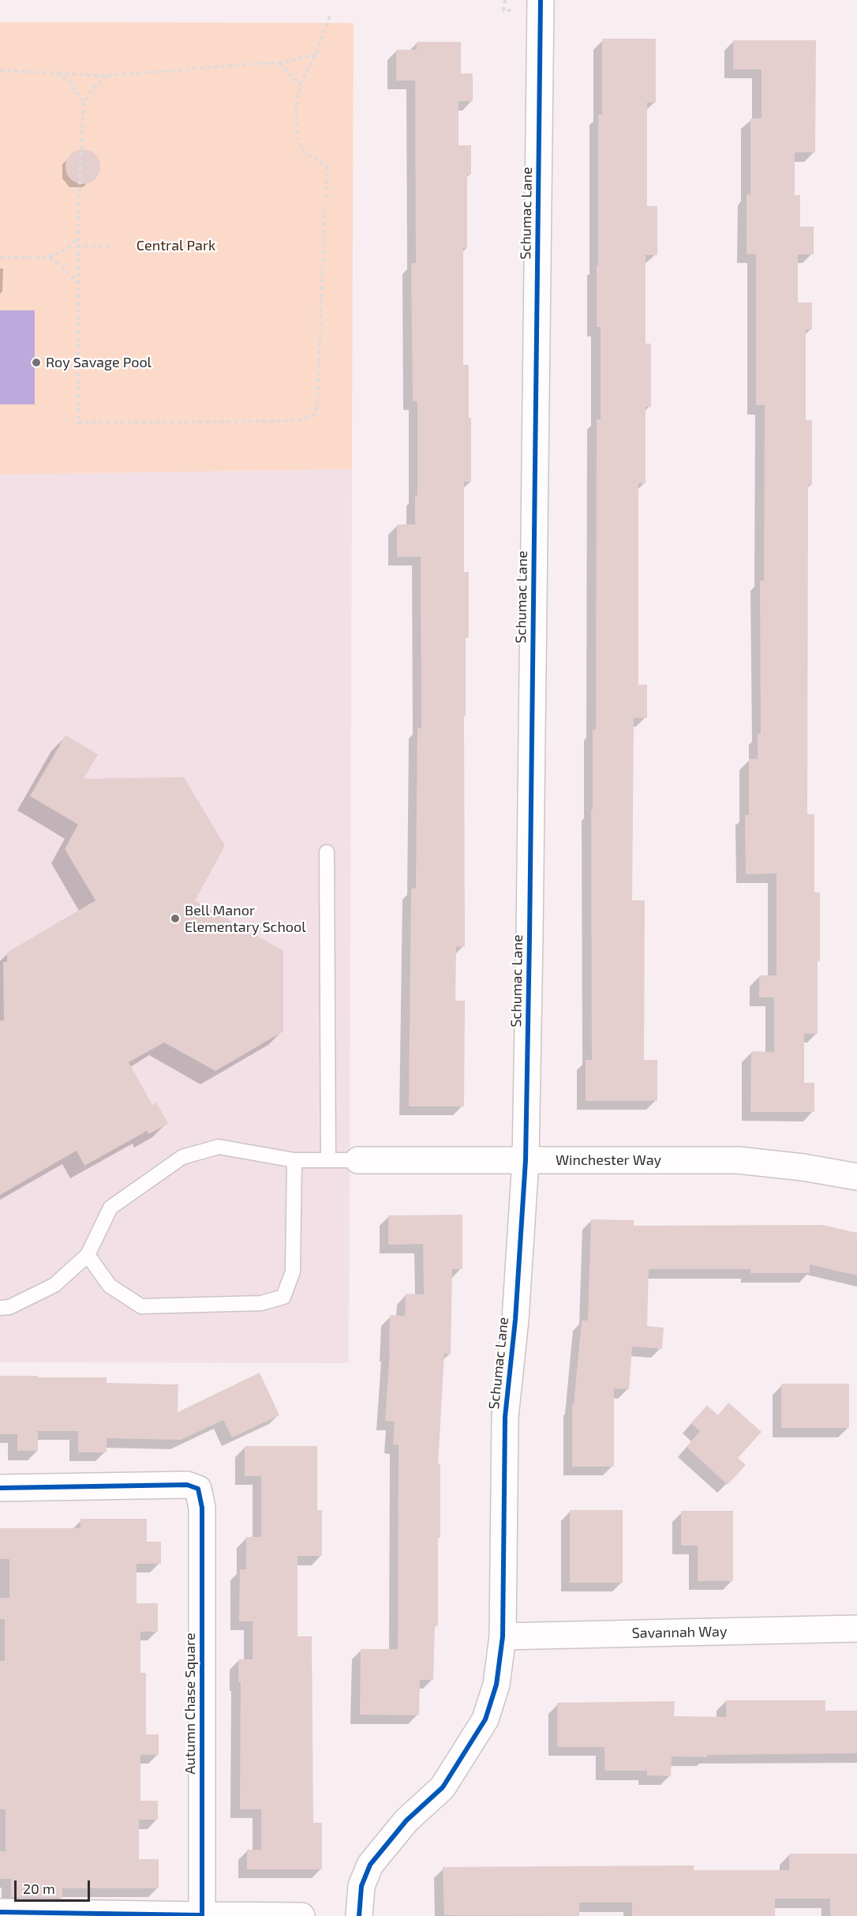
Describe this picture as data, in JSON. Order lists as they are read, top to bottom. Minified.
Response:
{"streets":{"street":["Schumac Lane","Winchester Way","Savannah Way","Autumn Chase Square"]},"crossings":[["Schumac Lane","Winchester Way"],["Schumac Lane","Savannah Way"]],"parks":["Central Park"],"places":["Roy Savage Pool","Bell Manor Elementary School"],"scale_bar":"20 m"}
